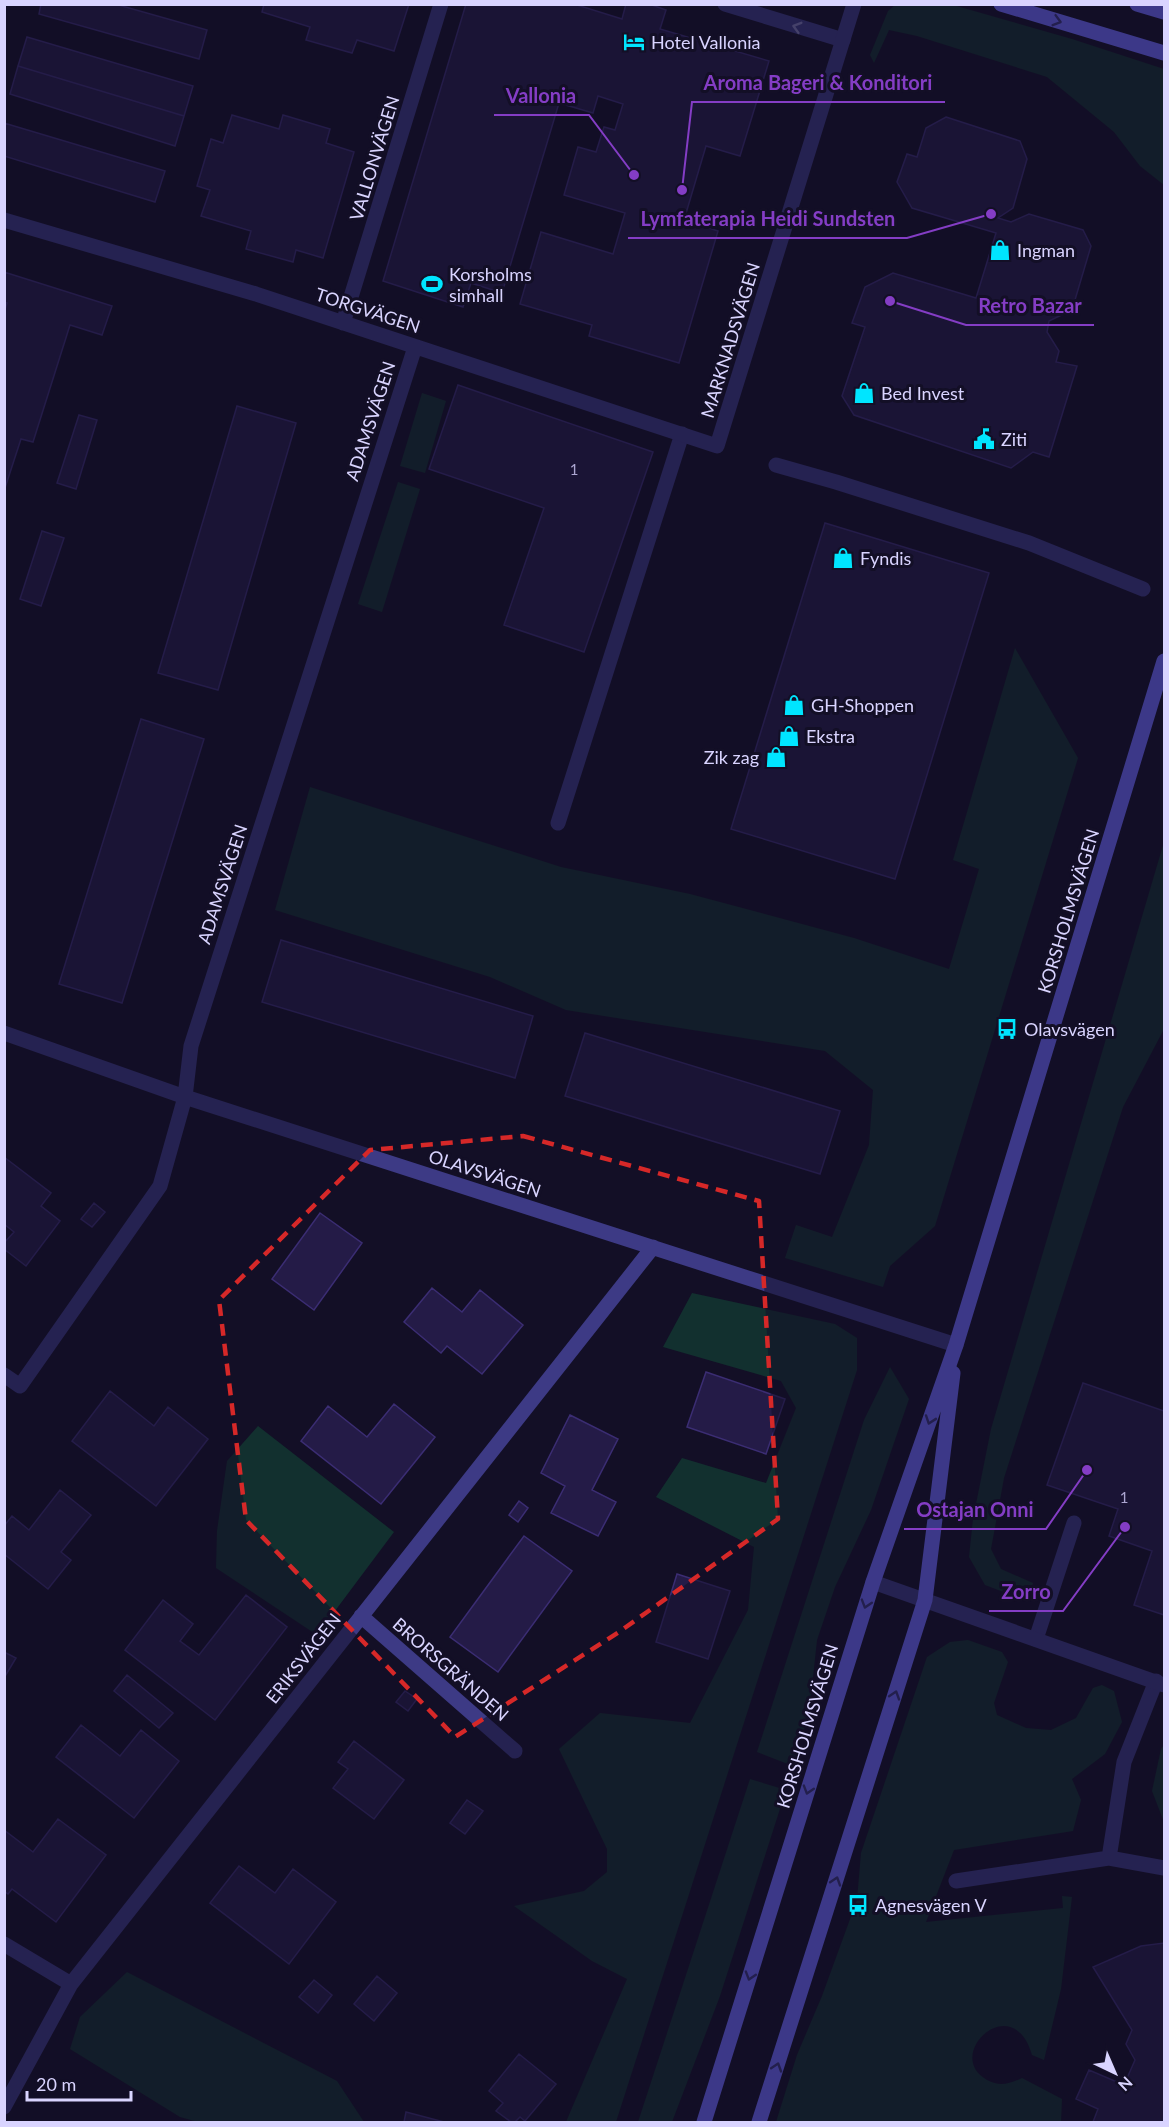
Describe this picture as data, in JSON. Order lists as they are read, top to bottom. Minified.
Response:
{"streets":{"main road":["KORSHOLMSVÄGEN"],"street":["VALLONVÄGEN","TORGVÄGEN","MARKNADSVÄGEN","ADAMSVÄGEN","OLAVSVÄGEN","ERIKSVÄGEN","BRORSGRÄNDEN"]},"crossings":[["VALLONVÄGEN","TORGVÄGEN"],["TORGVÄGEN","MARKNADSVÄGEN"],["TORGVÄGEN","ADAMSVÄGEN"],["ADAMSVÄGEN","OLAVSVÄGEN"],["KORSHOLMSVÄGEN","OLAVSVÄGEN"],["OLAVSVÄGEN","ERIKSVÄGEN"],["ERIKSVÄGEN","BRORSGRÄNDEN"]],"places":{"hotel":["Hotel Vallonia"],"other":["Vallonia","Aroma Bageri & Konditori","Lymfaterapia Heidi Sundsten","Retro Bazar","Ostajan Onni","Zorro"],"shop":["Ingman","Bed Invest","Fyndis","GH-Shoppen","Ekstra","Zik zag"],"sports":["Korsholms simhall"],"public building":["Ziti"],"bus stop":["Olavsvägen","Agnesvägen V"]},"house_numbers":["1","1"],"scale_bar":"20 m","north":"bottom right"}
